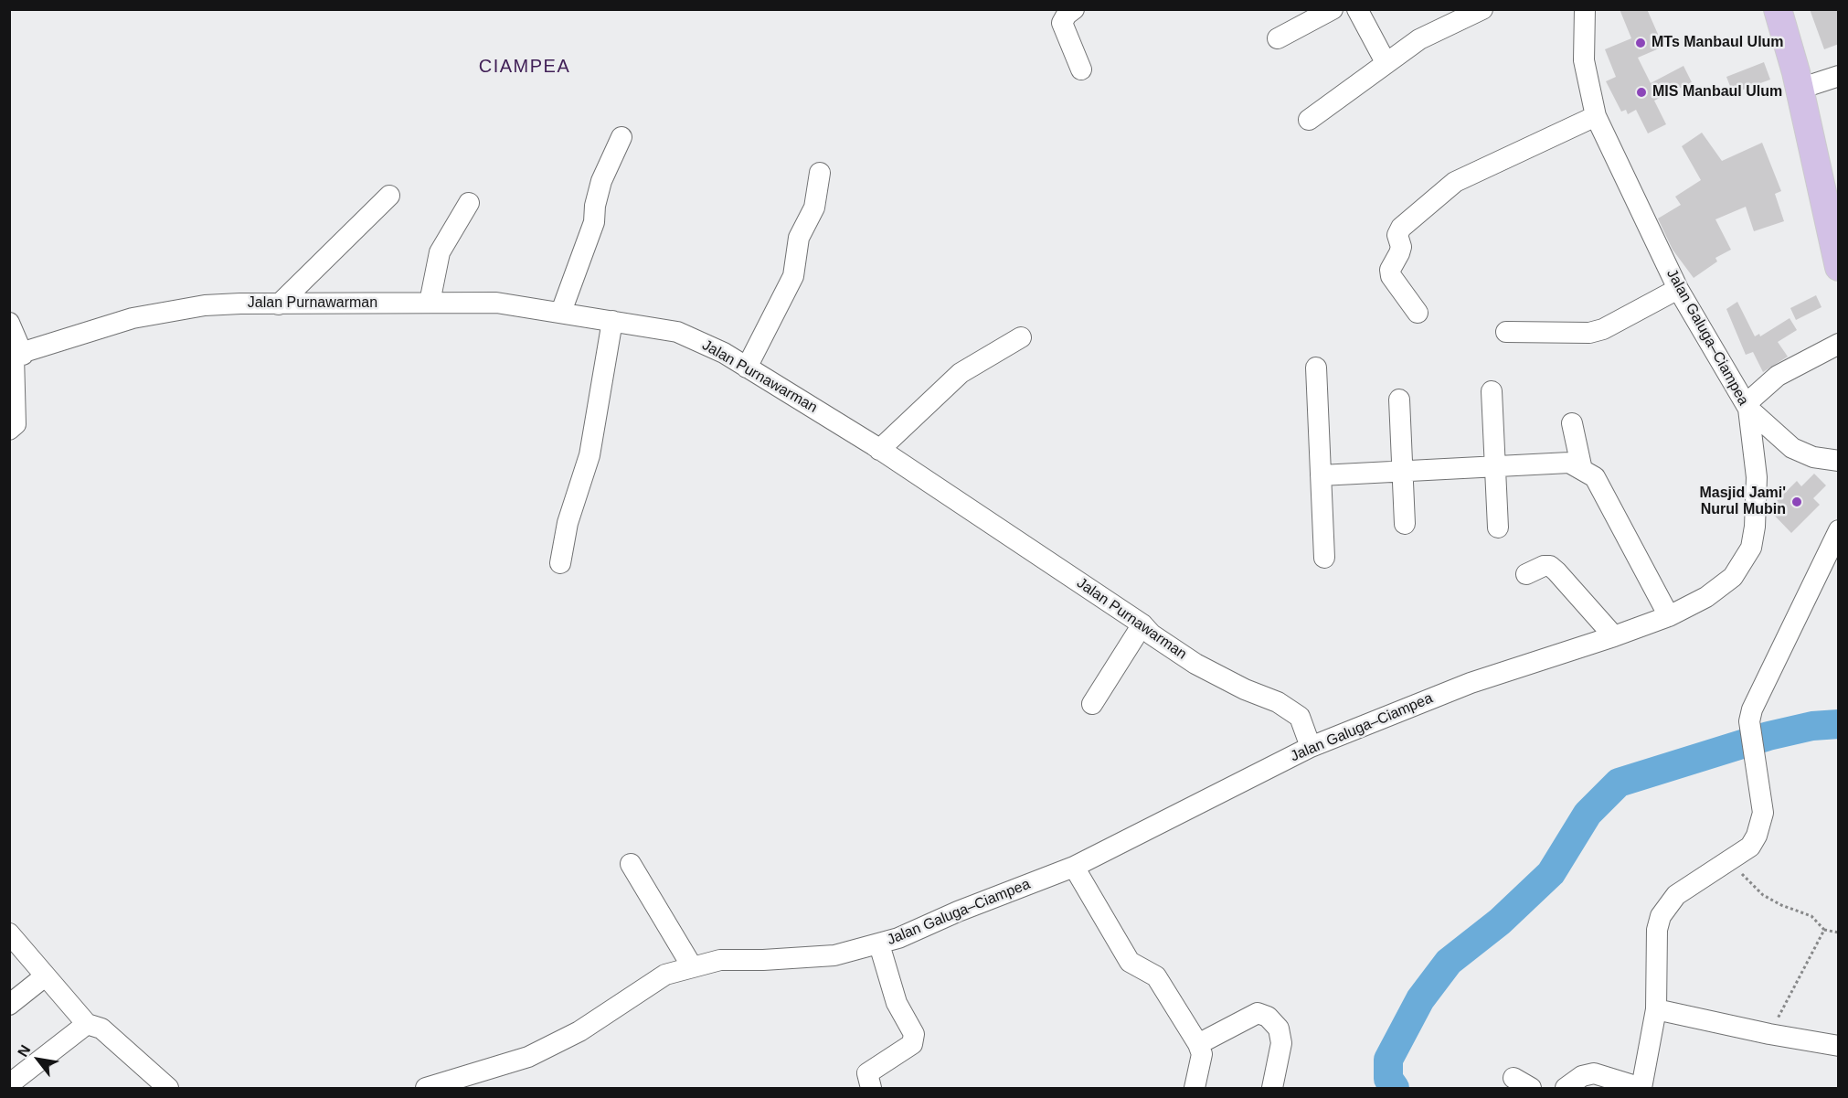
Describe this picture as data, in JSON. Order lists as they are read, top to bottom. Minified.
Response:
{"streets":{"street":["Jalan Purnawarman","Jalan Galuga–Ciampea"]},"crossings":[["Jalan Purnawarman","Jalan Galuga–Ciampea"]],"districts":["CIAMPEA"],"places":["MTs Manbaul Ulum","MIS Manbaul Ulum","Masjid Jami' Nurul Mubin"],"north":"top left"}
